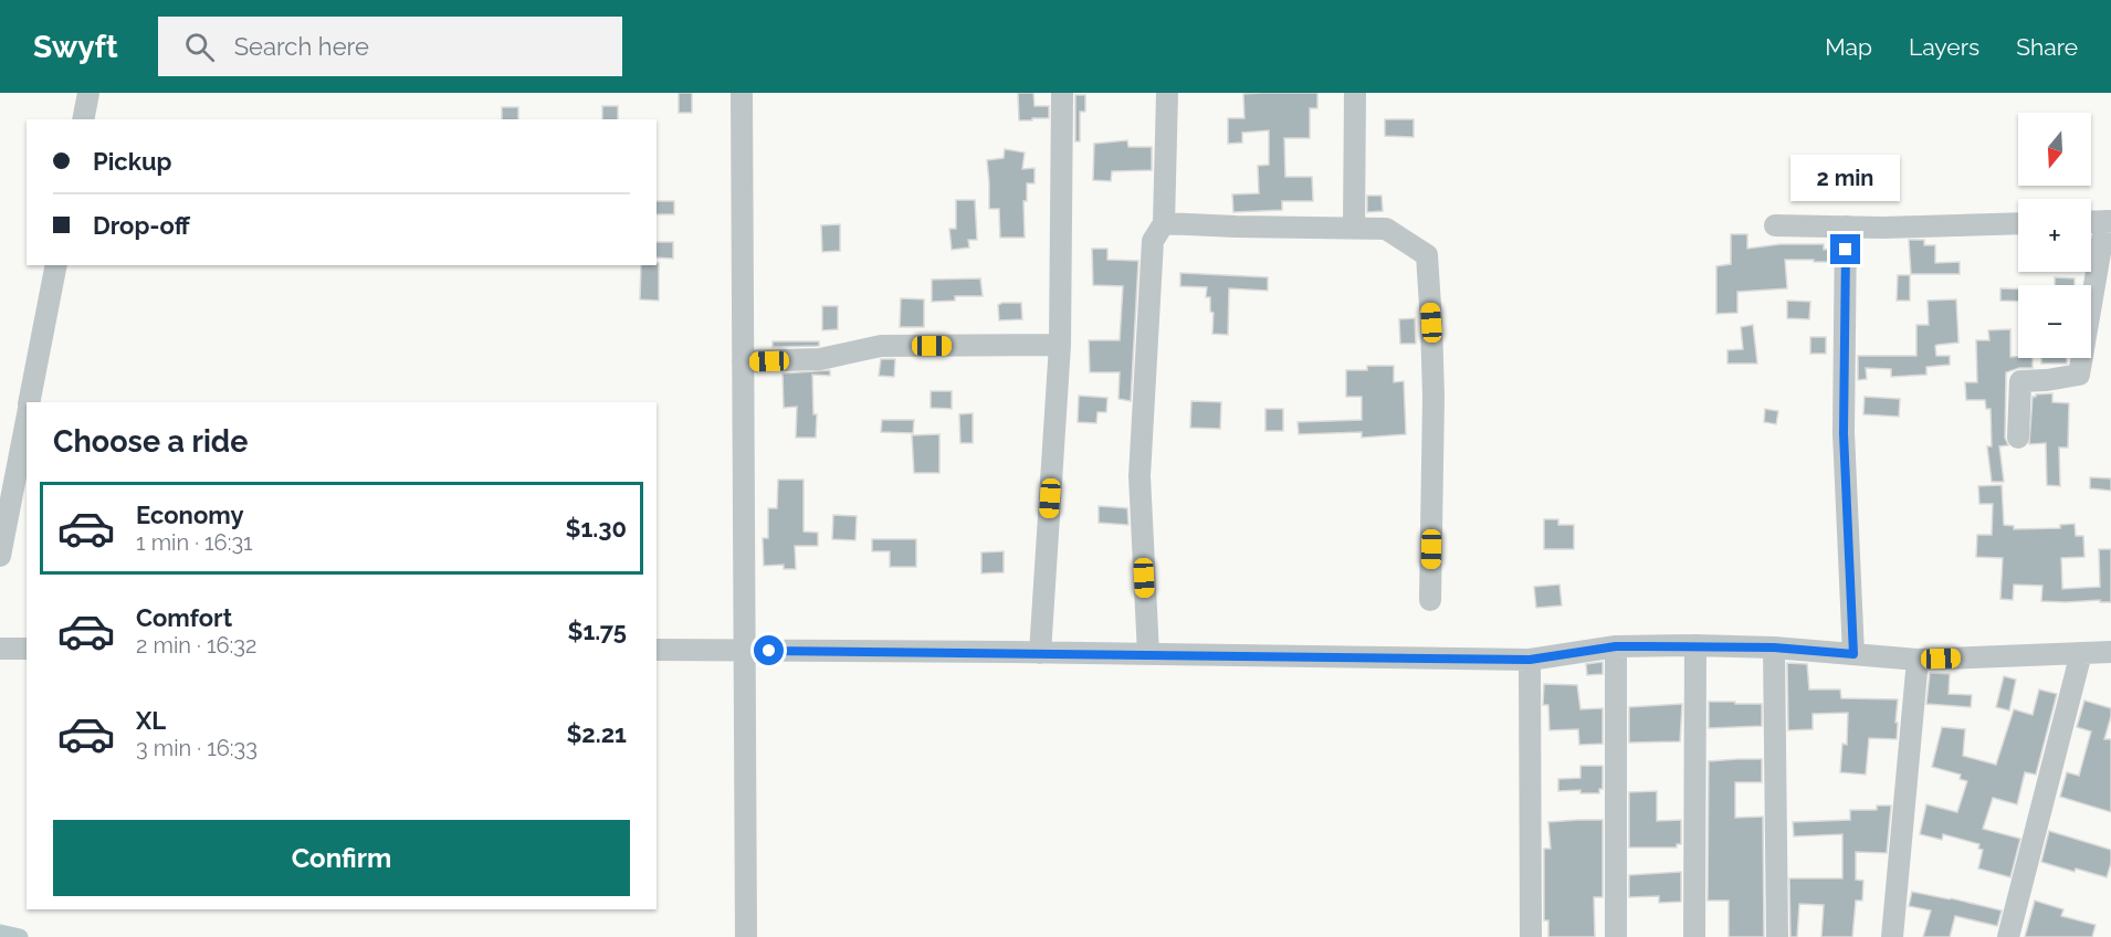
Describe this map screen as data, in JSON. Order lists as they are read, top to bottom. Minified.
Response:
{"north":"bottom","page":{"header":"Swyft","search":"Search here","nav":["Map","Layers","Share"],"map_buttons":["+","−"],"banner":["Pickup","Drop-off"],"bubble":"2 min","heading":"Choose a ride","list":[{"name":"Economy","note":"1 min · 16:31","value":"$1.30"},{"name":"Comfort","note":"2 min · 16:32","value":"$1.75"},{"name":"XL","note":"3 min · 16:33","value":"$2.21"}],"buttons":"Confirm"}}
